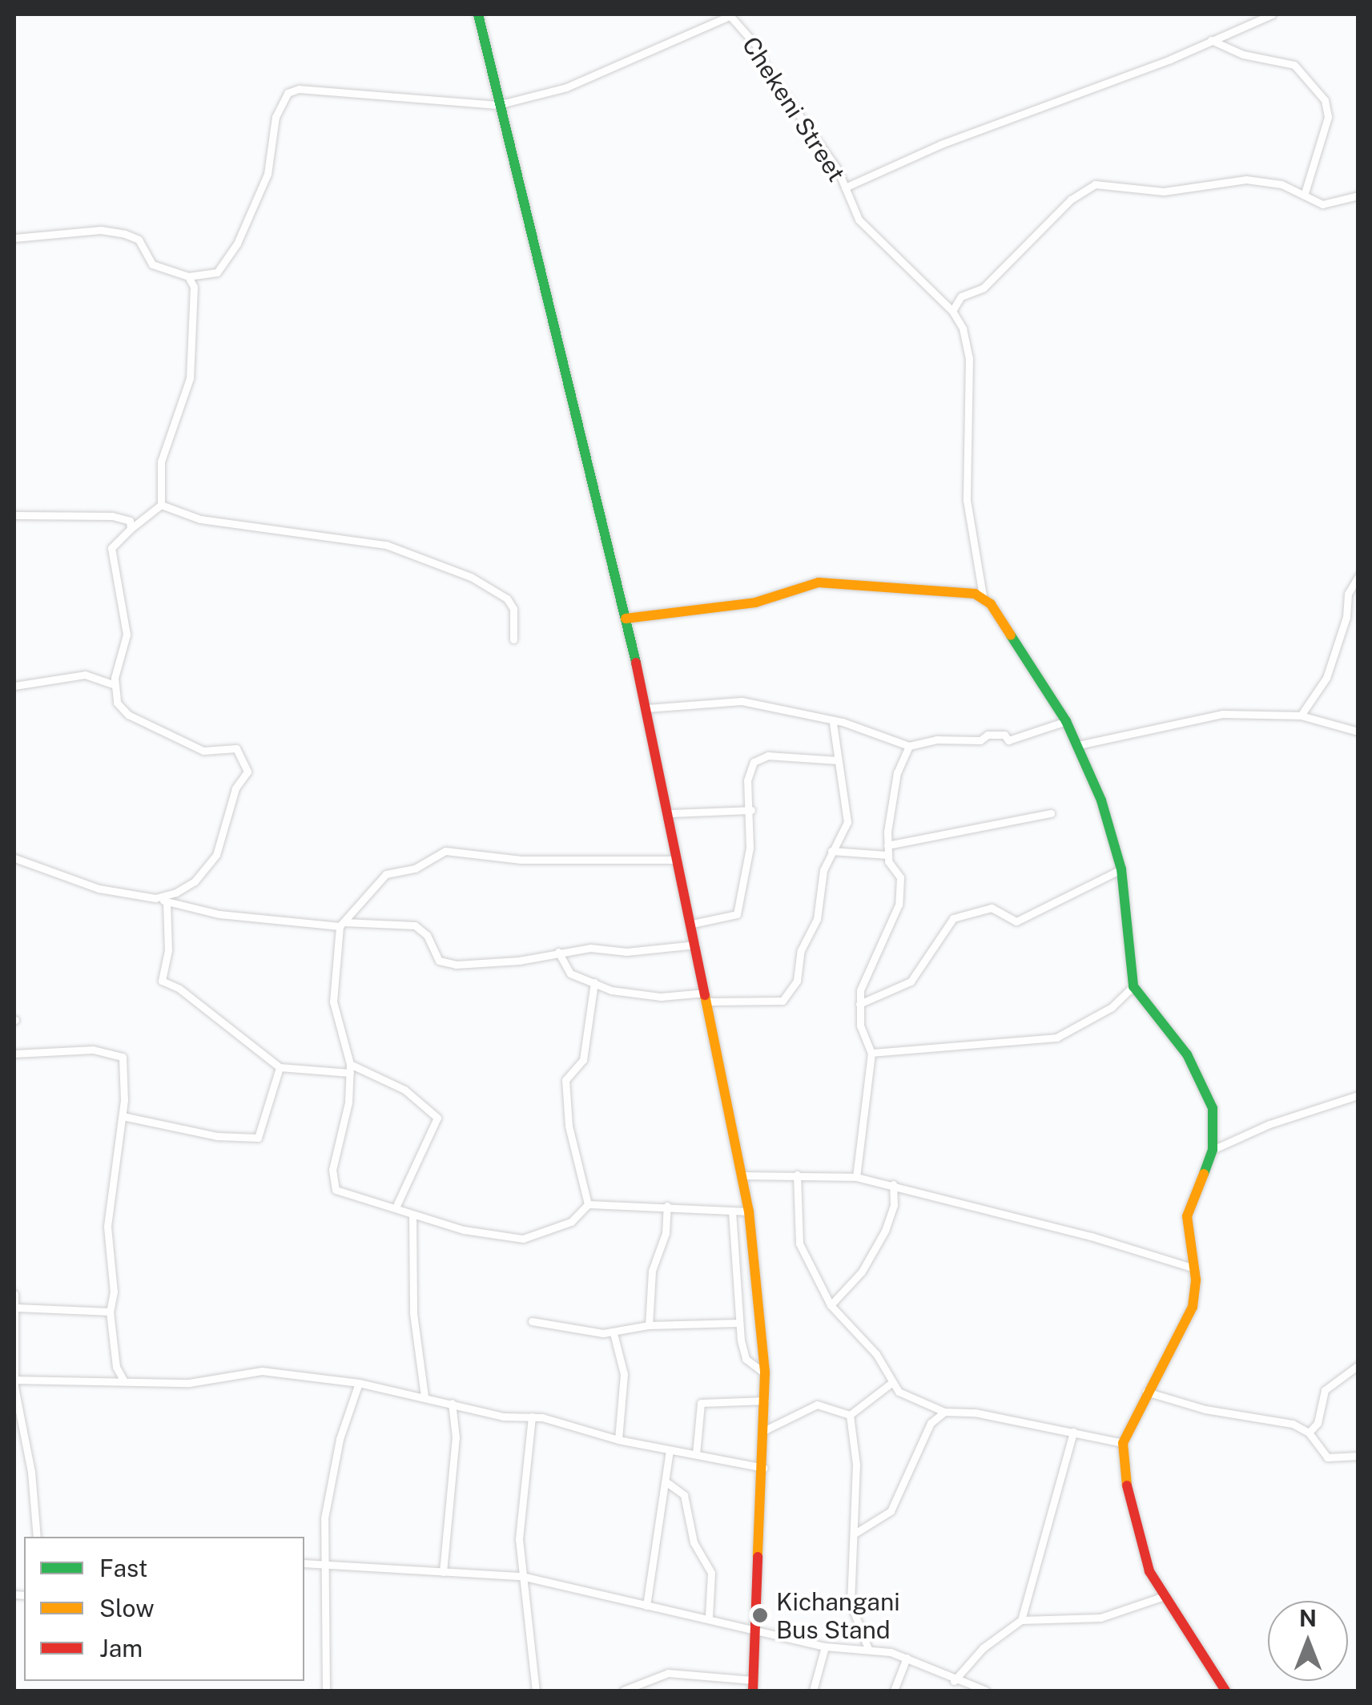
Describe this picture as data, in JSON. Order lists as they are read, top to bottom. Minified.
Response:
{"streets":{"street":["Chekeni Street"]},"places":["Kichangani Bus Stand"],"legend":["Fast","Slow","Jam"],"north":"top"}
